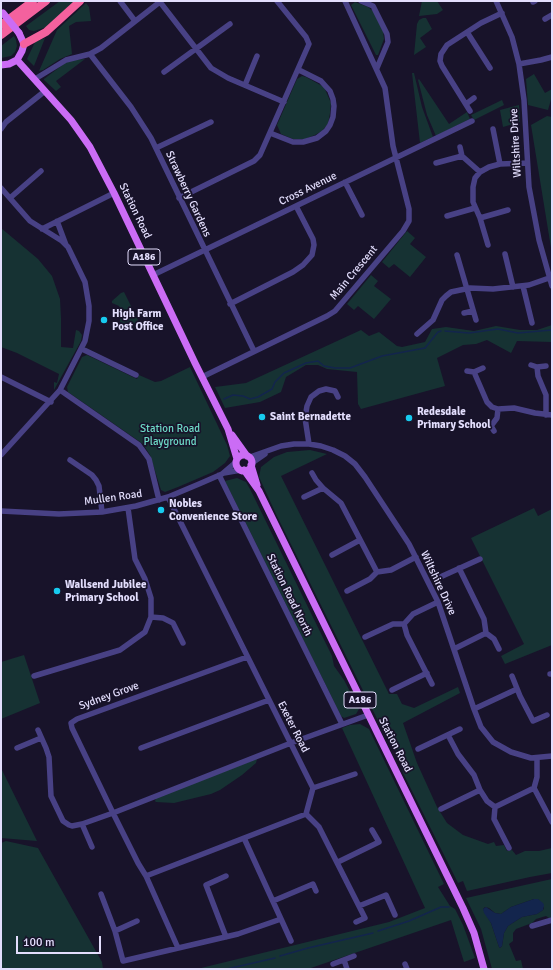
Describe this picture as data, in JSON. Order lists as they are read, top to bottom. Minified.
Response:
{"streets":{"main road":["Station Road","A186"],"street":["Wiltshire Drive","Cross Avenue","Strawberry Gardens","Main Crescent","Mullen Road","Station Road North","Sydney Grove","Exeter Road"]},"crossings":[["Wiltshire Drive","Station Road"],["Cross Avenue","Strawberry Gardens"],["Cross Avenue","Station Road"],["Cross Avenue","Main Crescent"],["Strawberry Gardens","Main Crescent"],["Station Road","Main Crescent"],["Station Road","Mullen Road"],["Mullen Road","Station Road North"],["Mullen Road","Exeter Road"],["Sydney Grove","Exeter Road"]],"parks":["Station Road Playground"],"places":["High Farm Post Office","Saint Bernadette","Redesdale Primary School","Nobles Convenience Store","Wallsend Jubilee Primary School"],"scale_bar":"100 m"}
